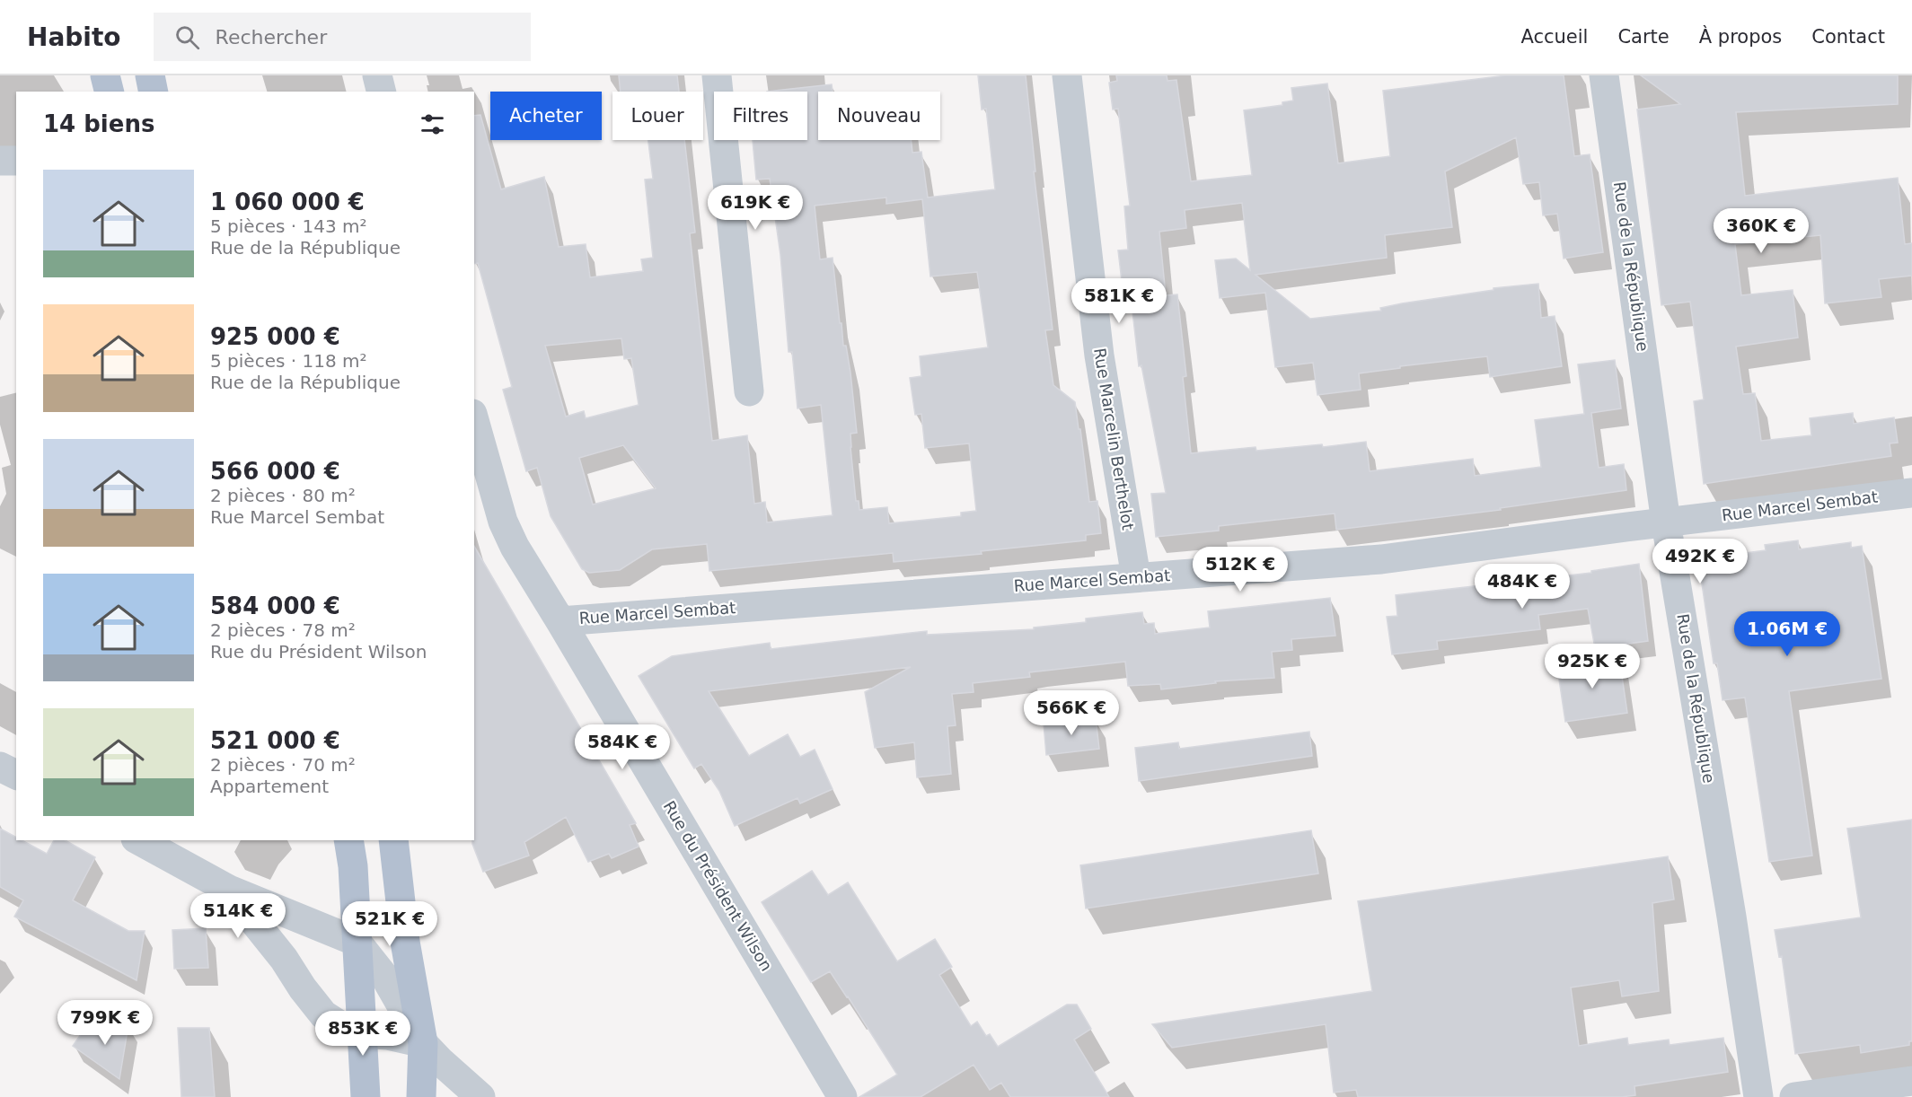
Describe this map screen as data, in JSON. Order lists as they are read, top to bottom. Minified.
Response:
{"streets":{"street":["Rue de la République","Rue Marcelin Berthelot","Rue Marcel Sembat","Rue du Président Wilson"]},"crossings":[["Rue de la République","Rue Marcel Sembat"],["Rue Marcelin Berthelot","Rue Marcel Sembat"],["Rue Marcel Sembat","Rue du Président Wilson"]],"page":{"header":"Habito","search":"Rechercher","nav":["Accueil","Carte","À propos","Contact"],"chip":["Acheter","Louer","Filtres","Nouveau"],"heading":"14 biens","list":[{"name":"1 060 000 €","note":"5 pièces · 143 m² · Rue de la République"},{"name":"925 000 €","note":"5 pièces · 118 m² · Rue de la République"},{"name":"566 000 €","note":"2 pièces · 80 m² · Rue Marcel Sembat"},{"name":"584 000 €","note":"2 pièces · 78 m² · Rue du Président Wilson"},{"name":"521 000 €","note":"2 pièces · 70 m² · Appartement"}],"price":["619K €","360K €","581K €","492K €","512K €","484K €","1.06M €","925K €","566K €","584K €","514K €","521K €","799K €","853K €"]}}
